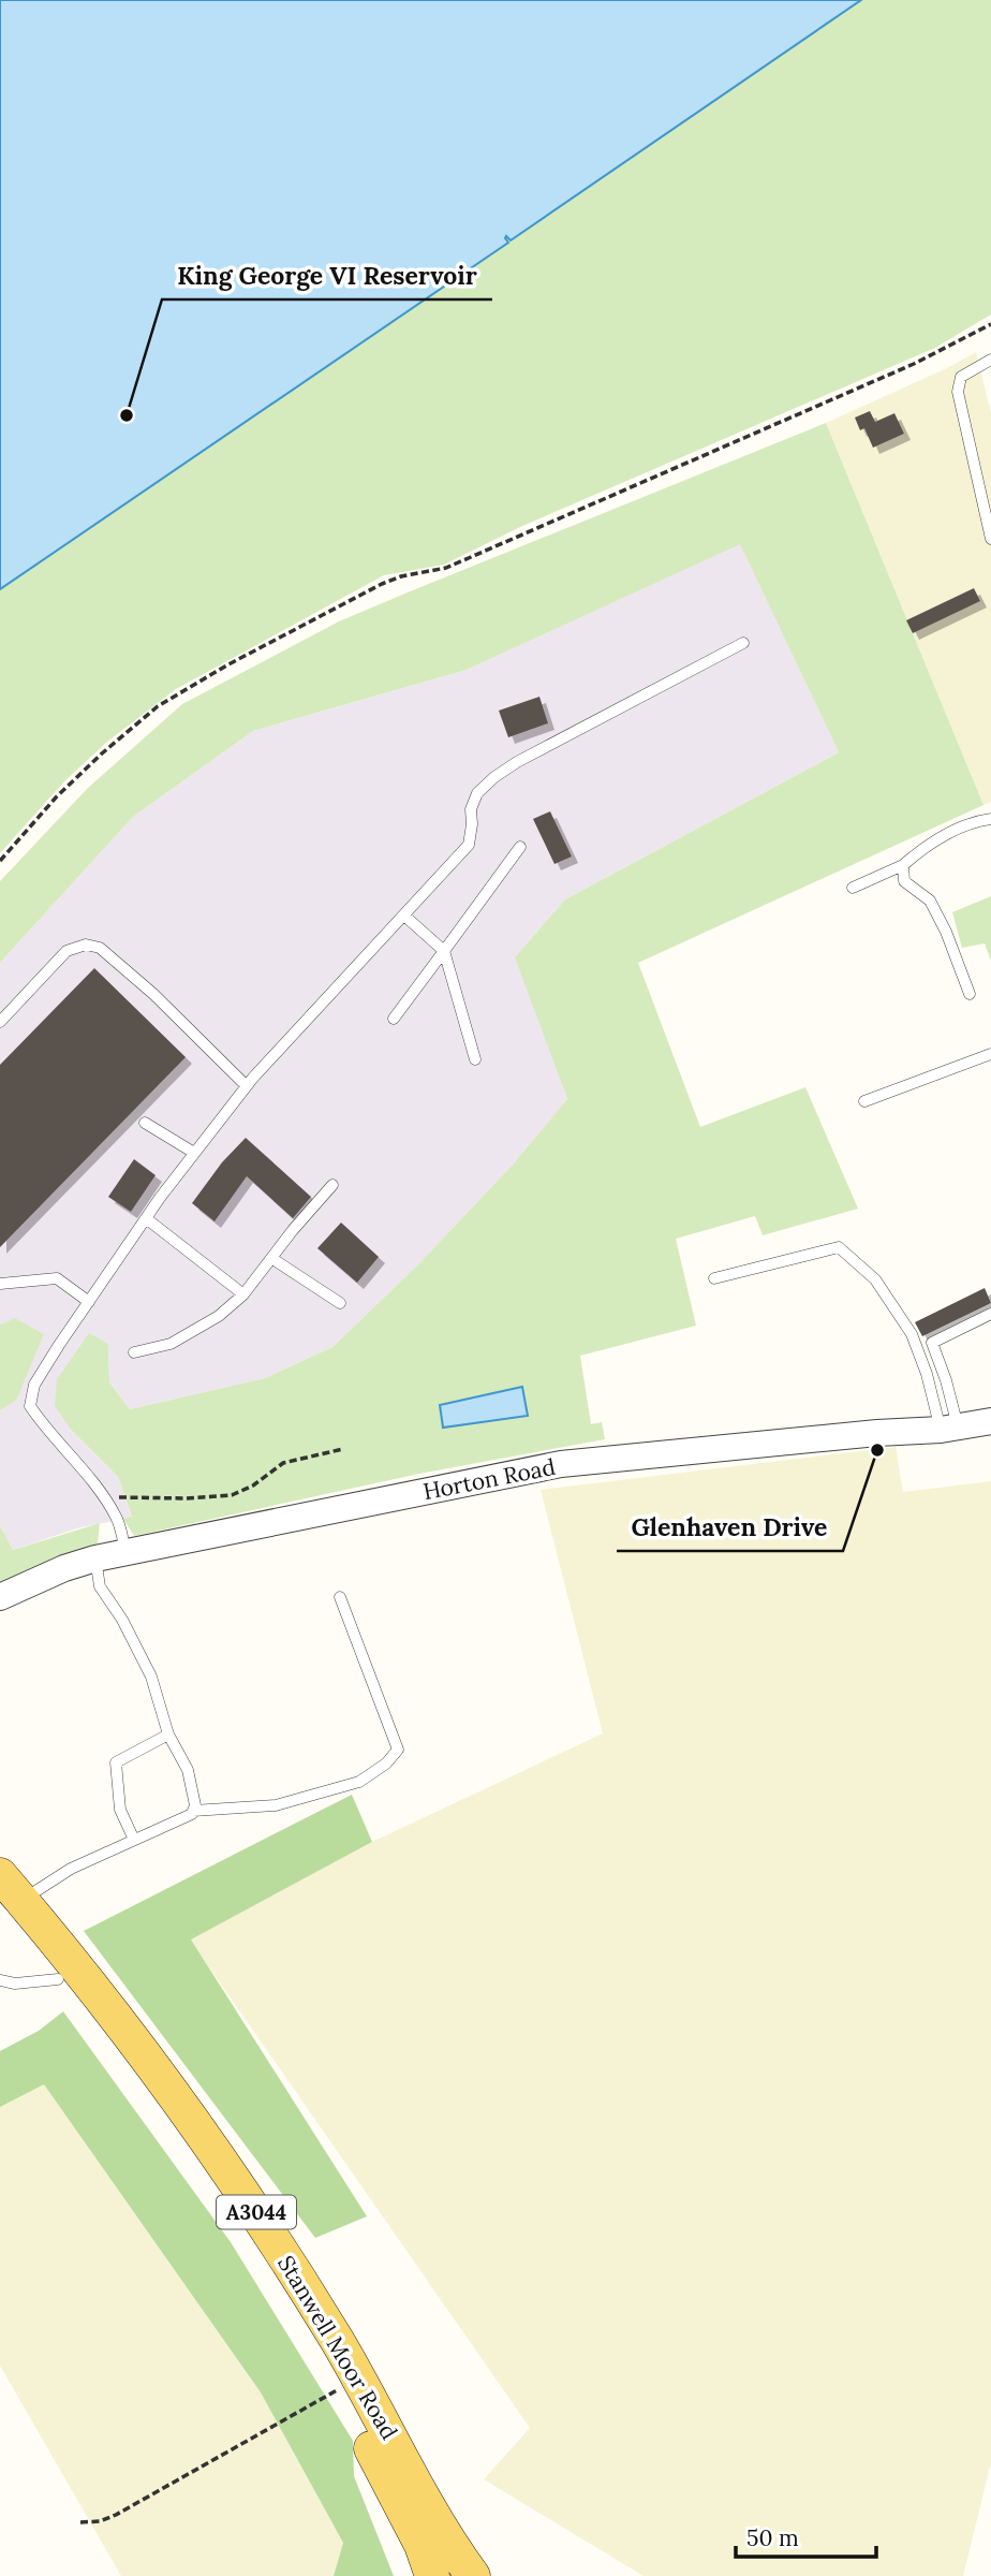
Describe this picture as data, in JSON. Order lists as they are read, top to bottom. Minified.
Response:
{"streets":{"main road":["A3044","Stanwell Moor Road"],"street":["Horton Road"]},"places":["King George VI Reservoir","Glenhaven Drive"],"scale_bar":"50 m"}
